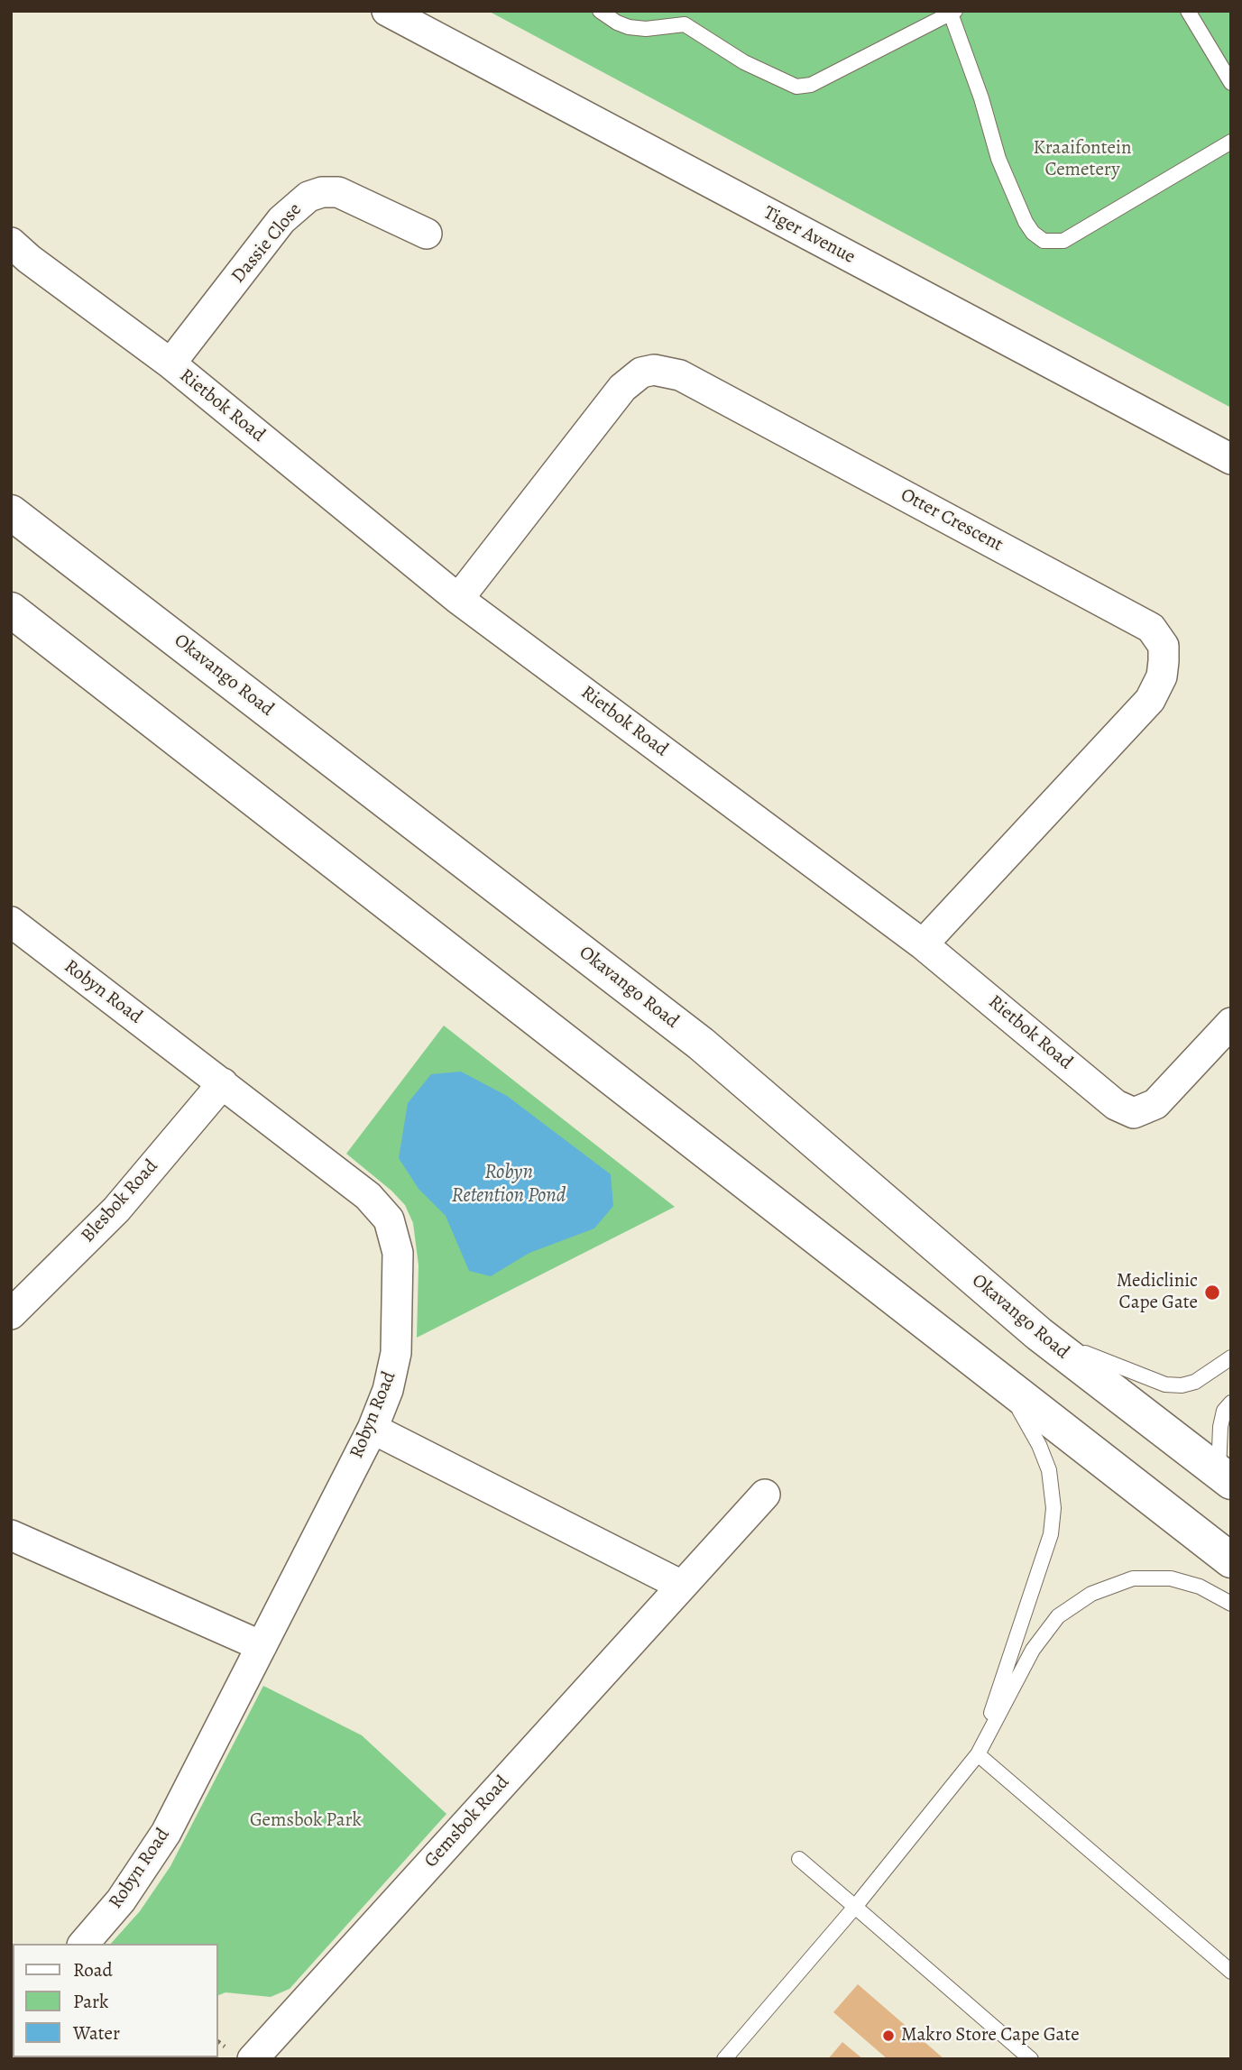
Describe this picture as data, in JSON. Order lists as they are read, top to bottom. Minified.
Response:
{"streets":{"main road":["Okavango Road"],"street":["Tiger Avenue","Dassie Close","Rietbok Road","Otter Crescent","Robyn Road","Blesbok Road","Gemsbok Road"]},"crossings":[["Dassie Close","Rietbok Road"],["Rietbok Road","Otter Crescent"],["Robyn Road","Blesbok Road"]],"water":["Robyn Retention Pond"],"parks":["Kraaifontein Cemetery","Gemsbok Park"],"places":["Mediclinic Cape Gate","Makro Store Cape Gate"],"legend":["Road","Park","Water"]}
